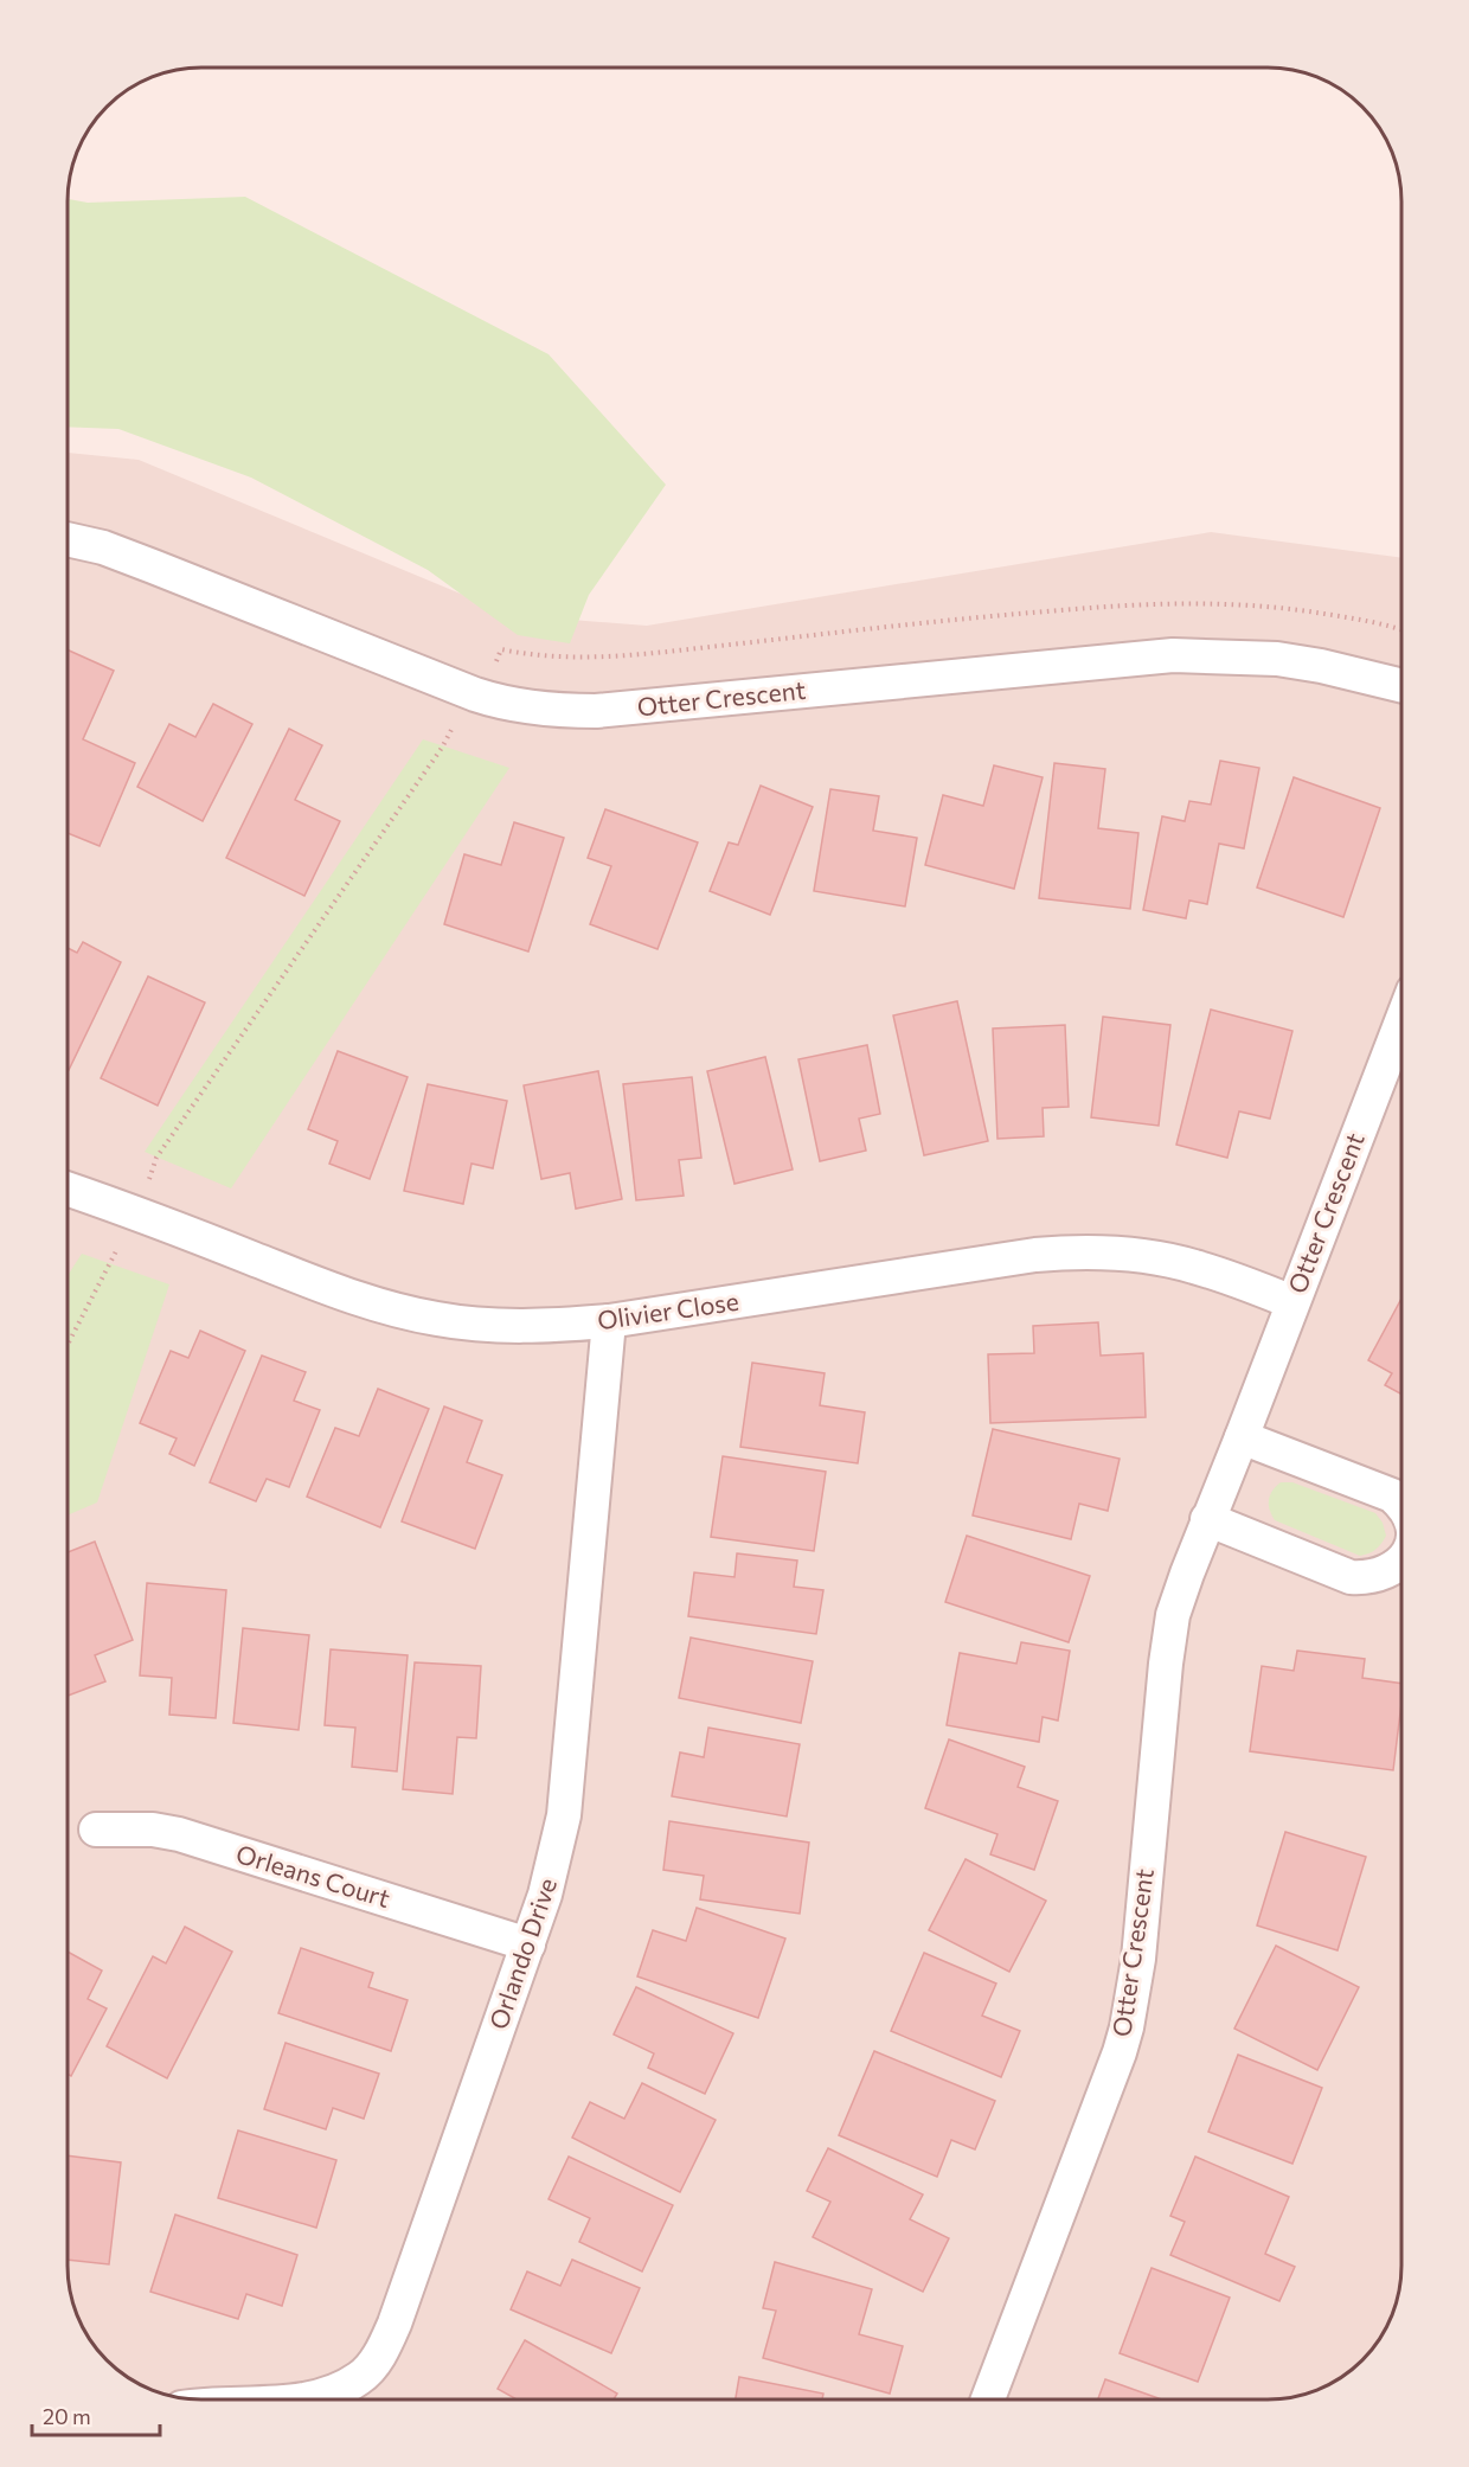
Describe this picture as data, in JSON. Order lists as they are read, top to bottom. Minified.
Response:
{"streets":{"street":["Otter Crescent","Olivier Close","Orleans Court","Orlando Drive"]},"crossings":[["Otter Crescent","Olivier Close"],["Olivier Close","Orlando Drive"],["Orleans Court","Orlando Drive"]],"scale_bar":"20 m"}
